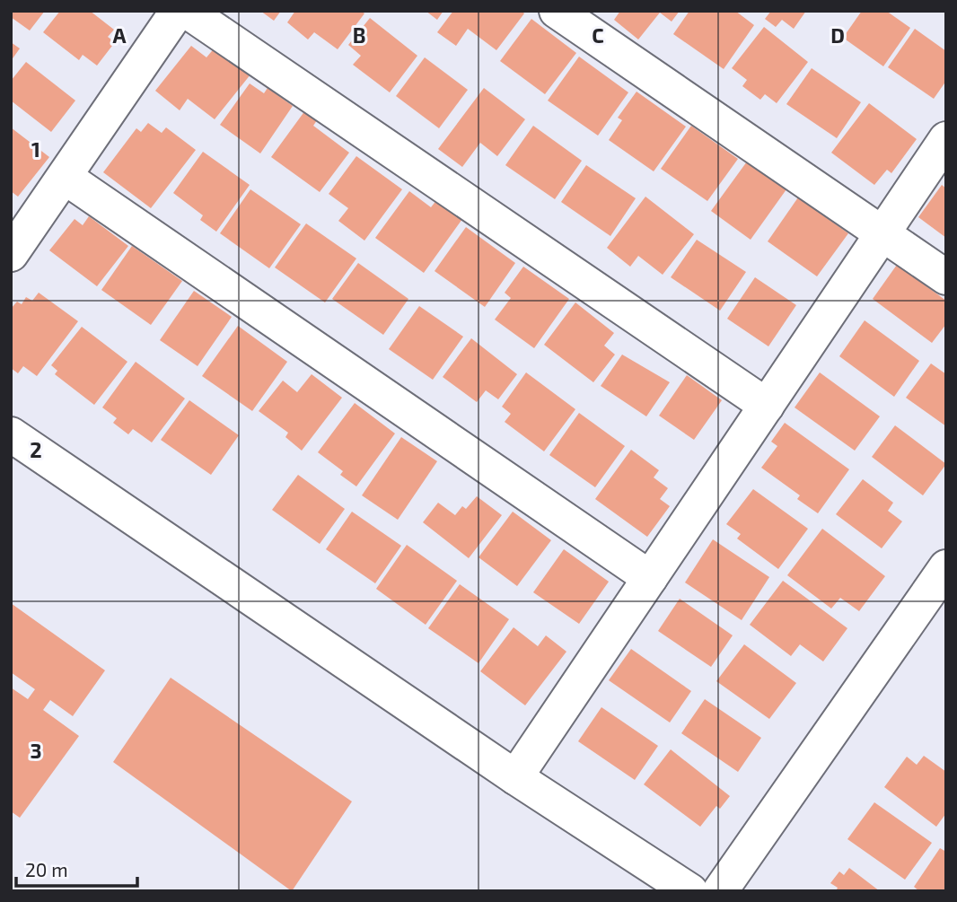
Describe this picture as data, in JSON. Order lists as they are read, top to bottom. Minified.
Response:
{"scale_bar":"20 m","grid":{"columns":["A","B","C","D"],"rows":["1","2","3"]}}
